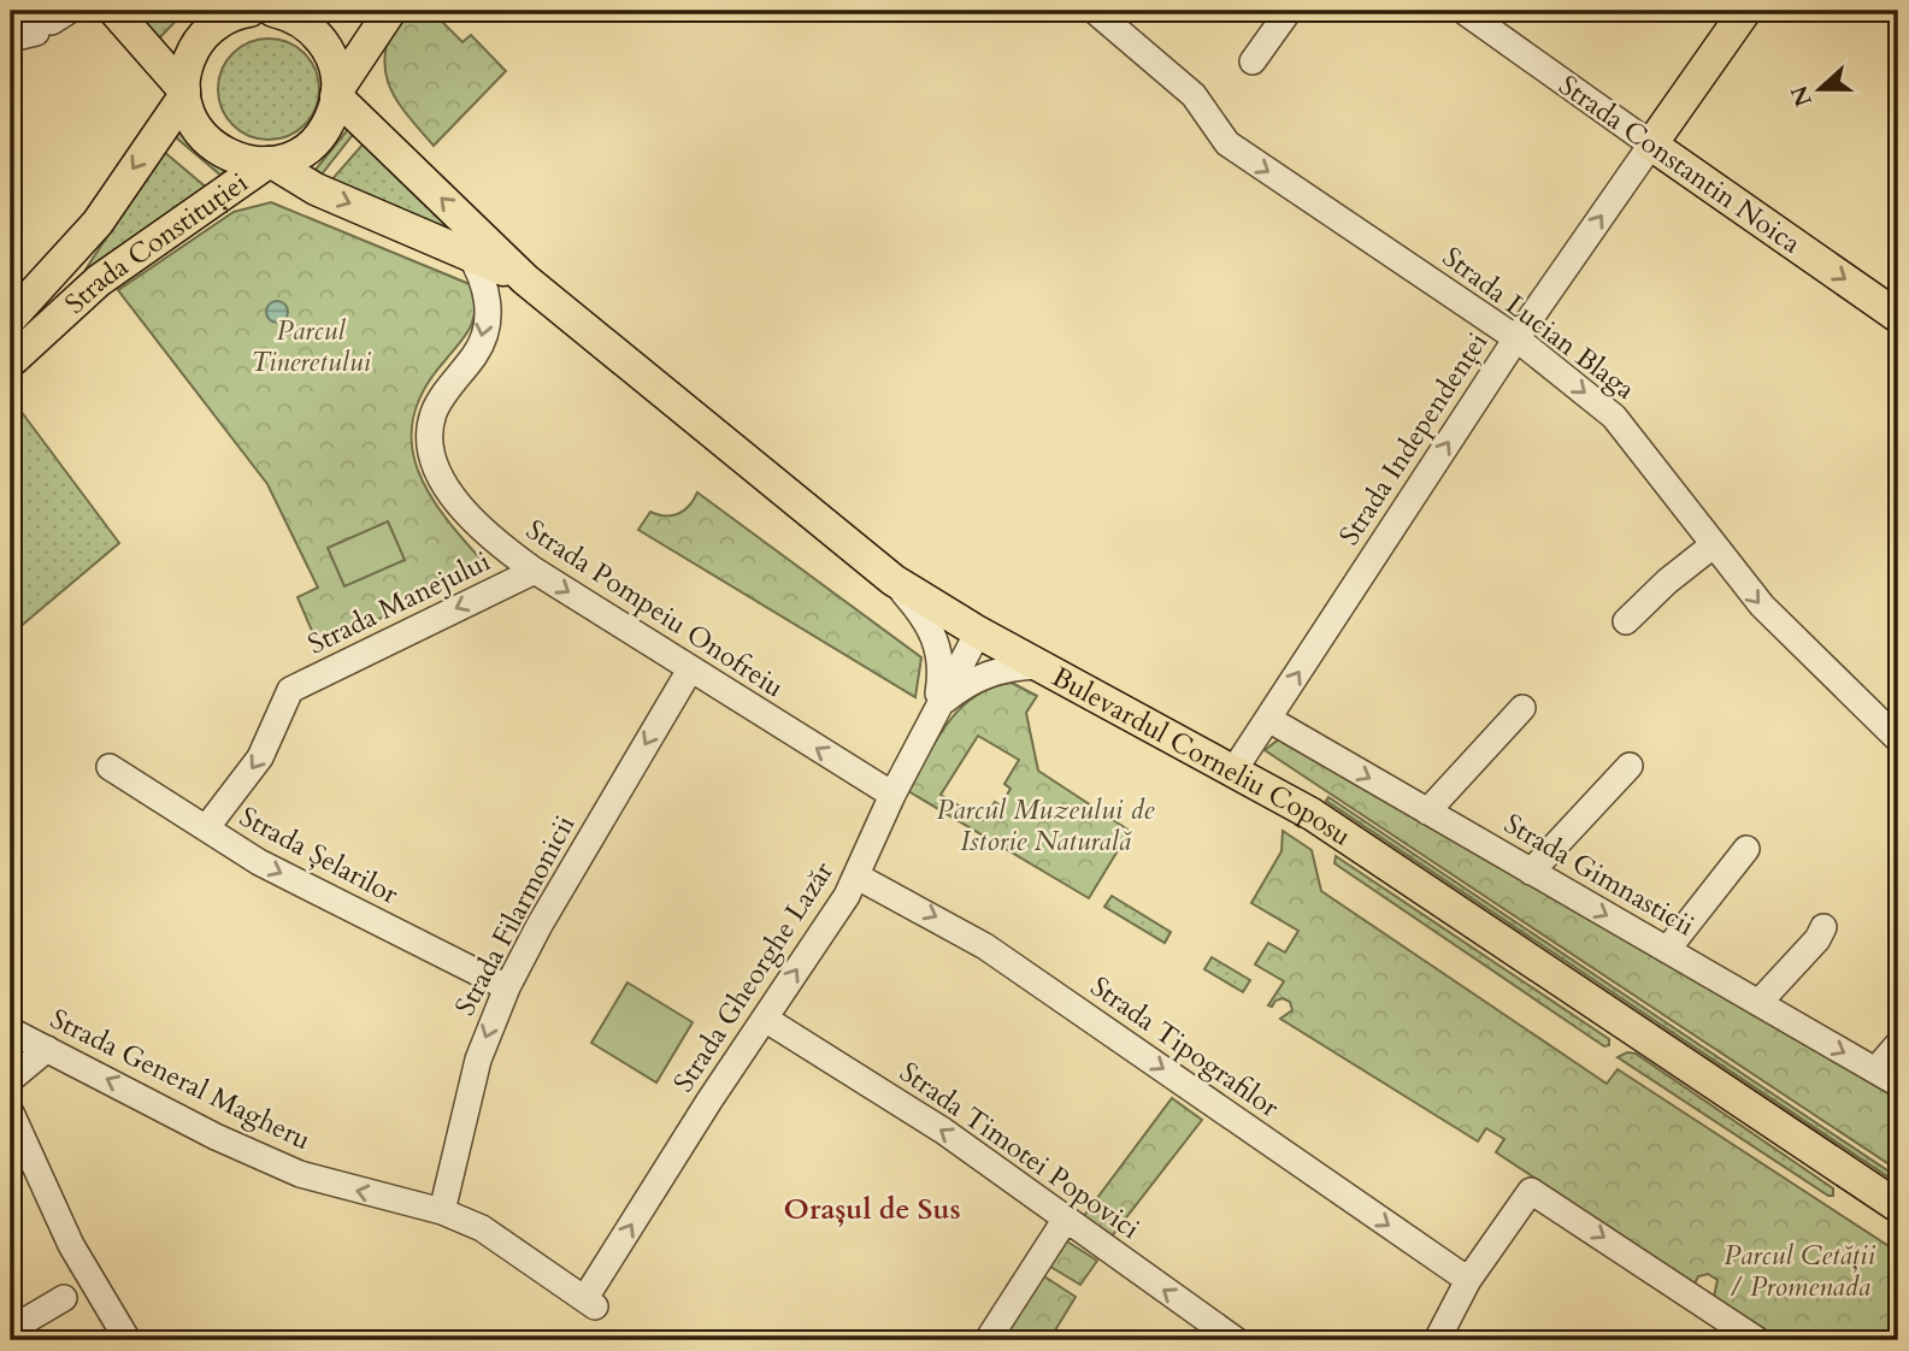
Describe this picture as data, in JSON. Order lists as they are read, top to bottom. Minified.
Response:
{"streets":{"main road":["Strada Constantin Noica","Strada Constituției","Bulevardul Corneliu Coposu"],"street":["Strada Lucian Blaga","Strada Independenței","Strada Manejului","Strada Pompeiu Onofreiu","Strada Șelarilor","Strada Gimnasticii","Strada Filarmonicii","Strada Gheorghe Lazăr","Strada Tipografilor","Strada General Magheru","Strada Timotei Popovici"]},"crossings":[["Strada Constantin Noica","Strada Independenței"],["Strada Constituției","Bulevardul Corneliu Coposu"],["Strada Lucian Blaga","Strada Independenței"],["Strada Independenței","Bulevardul Corneliu Coposu"],["Strada Independenței","Strada Gimnasticii"],["Strada Manejului","Strada Pompeiu Onofreiu"],["Strada Manejului","Strada Șelarilor"],["Strada Pompeiu Onofreiu","Bulevardul Corneliu Coposu"],["Strada Pompeiu Onofreiu","Strada Filarmonicii"],["Strada Pompeiu Onofreiu","Strada Gheorghe Lazăr"],["Bulevardul Corneliu Coposu","Strada Gheorghe Lazăr"],["Strada Șelarilor","Strada Filarmonicii"],["Strada Filarmonicii","Strada General Magheru"],["Strada Gheorghe Lazăr","Strada Tipografilor"],["Strada Gheorghe Lazăr","Strada General Magheru"],["Strada Gheorghe Lazăr","Strada Timotei Popovici"]],"one_way":["Strada Constantin Noica","Strada Lucian Blaga","Strada Independenței","Strada Manejului","Strada Șelarilor","Strada Gimnasticii","Strada Filarmonicii","Strada Gheorghe Lazăr","Strada Tipografilor","Strada General Magheru","Strada Timotei Popovici"],"districts":["Orașul de Sus"],"parks":["Parcul Tineretului","Parcul Muzeului de Istorie Naturală","Parcul Cetății / Promenada"],"north":"left"}
